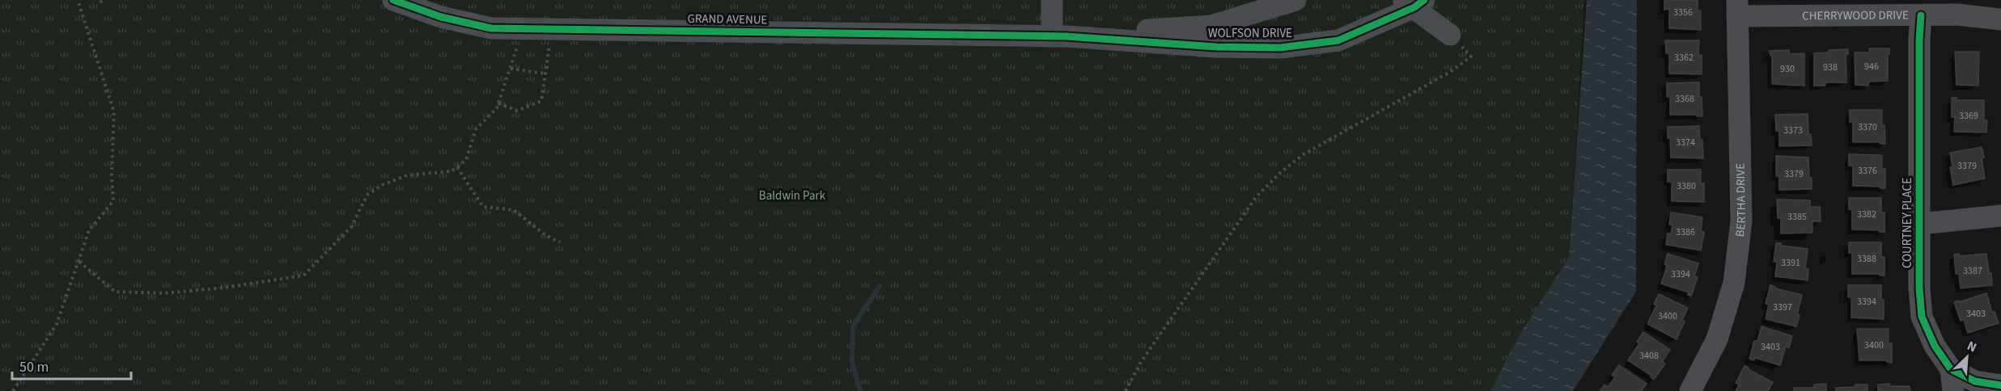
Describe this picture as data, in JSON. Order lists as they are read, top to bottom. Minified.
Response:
{"streets":{"street":["CHERRYWOOD DRIVE","GRAND AVENUE","WOLFSON DRIVE","BERTHA DRIVE","COURTNEY PLACE"]},"crossings":[["CHERRYWOOD DRIVE","BERTHA DRIVE"],["CHERRYWOOD DRIVE","COURTNEY PLACE"],["GRAND AVENUE","WOLFSON DRIVE"]],"parks":["Baldwin Park"],"house_numbers":["3356","3362","946","938","930","3368","3369","3370","3373","3374","3379","3376","3379","3380","3382","3385","3386","3388","3391","3387","3394","3394","3397","3403","3400","3400","3403","3408"],"scale_bar":"50 m","north":"top right"}
